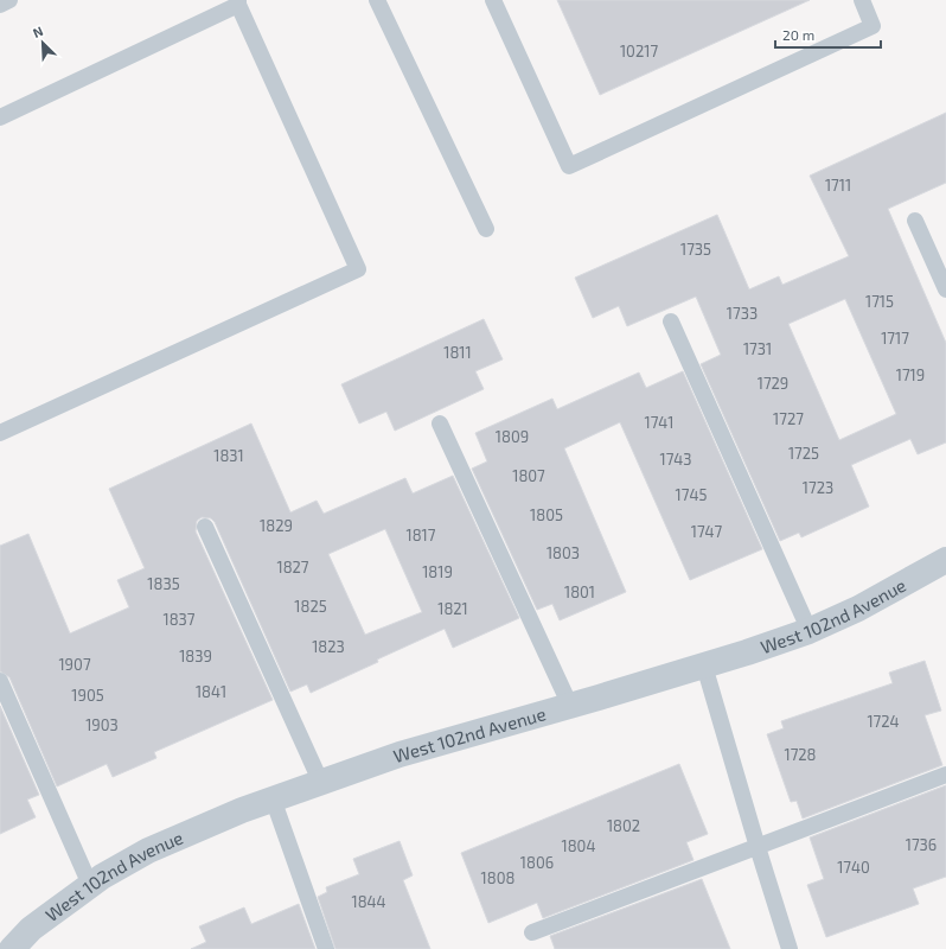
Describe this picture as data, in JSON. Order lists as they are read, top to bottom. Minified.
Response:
{"streets":{"street":["West 102nd Avenue"]},"house_numbers":["10217","1711","1735","1715","1733","1717","1731","1811","1719","1729","1727","1741","1809","1725","1831","1743","1807","1723","1745","1805","1829","1747","1817","1803","1827","1819","1835","1801","1825","1821","1837","1823","1839","1907","1841","1905","1724","1903","1728","1802","1736","1804","1806","1740","1808","1844"],"scale_bar":"20 m","north":"top left"}
